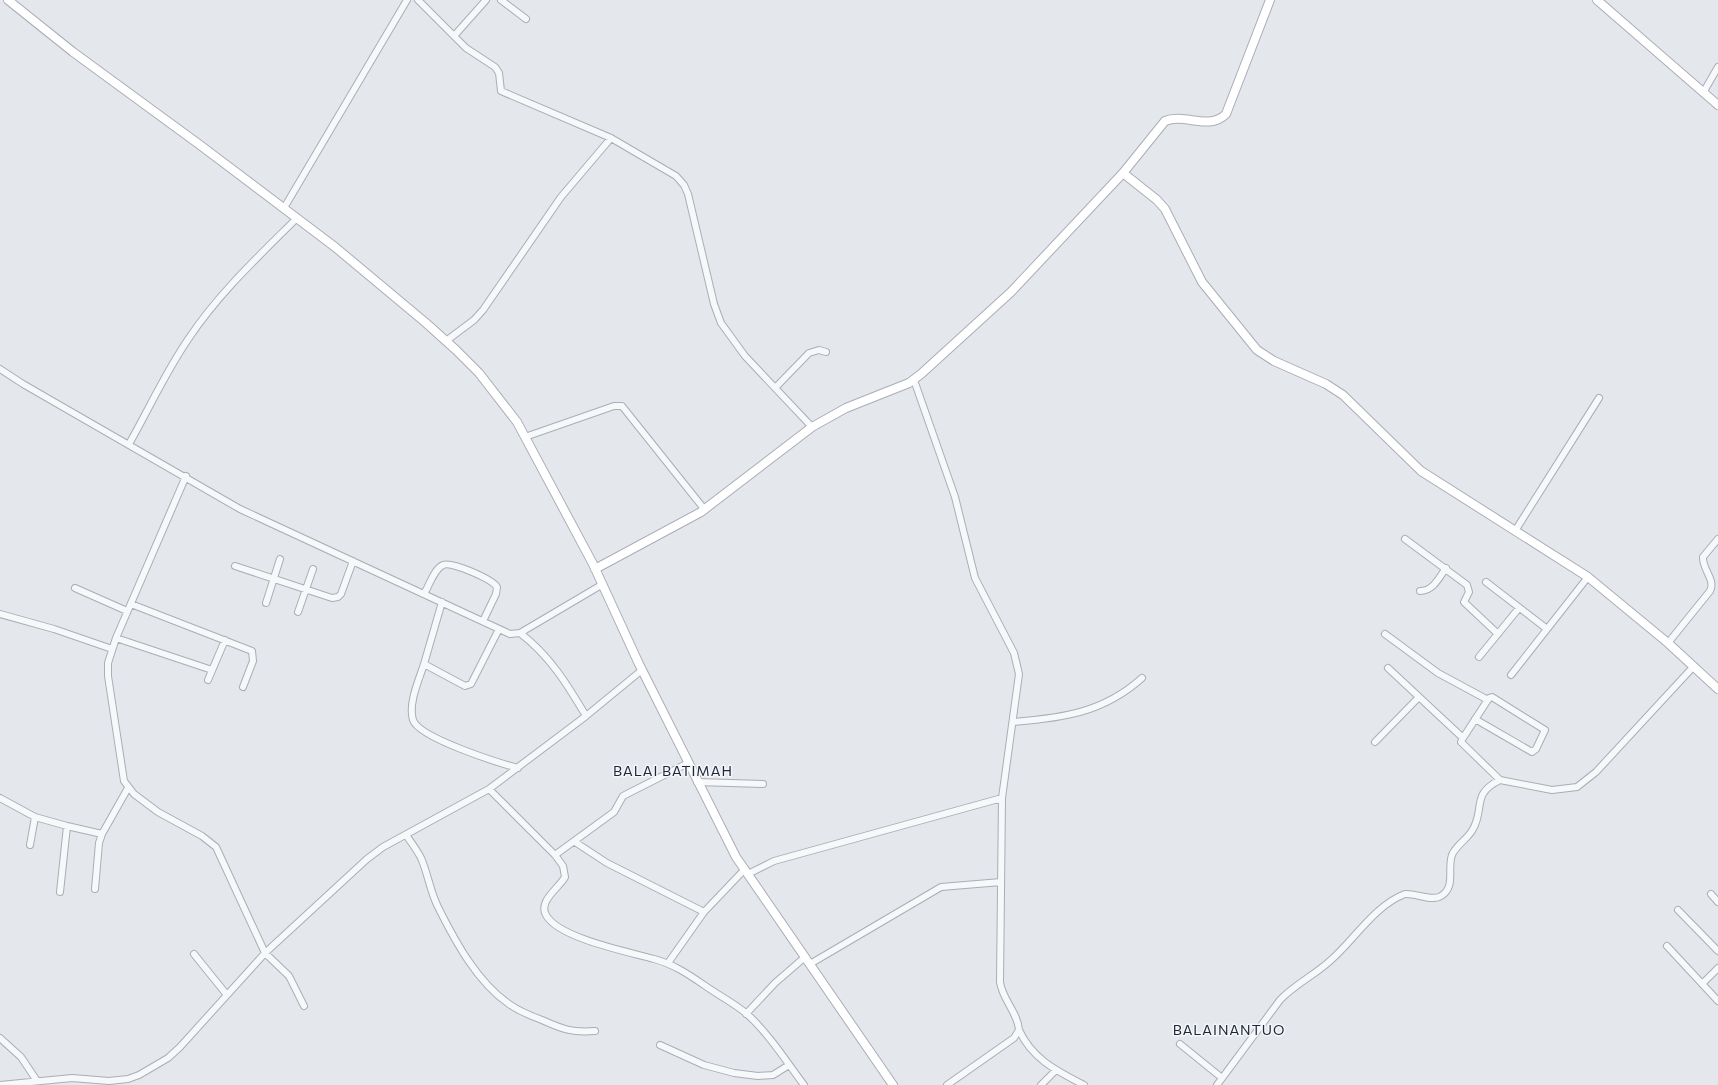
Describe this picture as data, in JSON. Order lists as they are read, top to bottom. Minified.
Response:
{"districts":["BALAI BATIMAH","BALAINANTUO"]}
